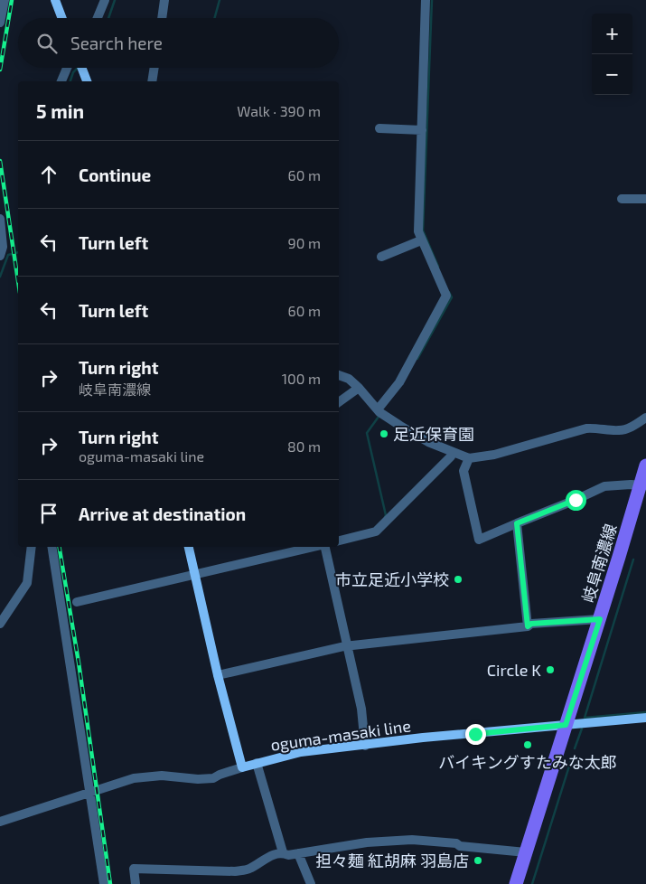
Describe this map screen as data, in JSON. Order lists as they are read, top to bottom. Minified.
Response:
{"streets":{"main road":["岐阜南濃線","oguma-masaki line"]},"crossings":[["岐阜南濃線","oguma-masaki line"]],"places":["足近保育園","市立足近小学校","Circle K","バイキングすたみな太郎","担々麺 紅胡麻 羽島店"],"page":{"map_buttons":["+","−"],"search":"Search here","heading":["5 min","Walk · 390 m"],"list":[["Continue","60 m"],["Turn left","90 m"],["Turn left","60 m"],["Turn right","岐阜南濃線","100 m"],["Turn right","oguma-masaki line","80 m"],"Arrive at destination"]}}
